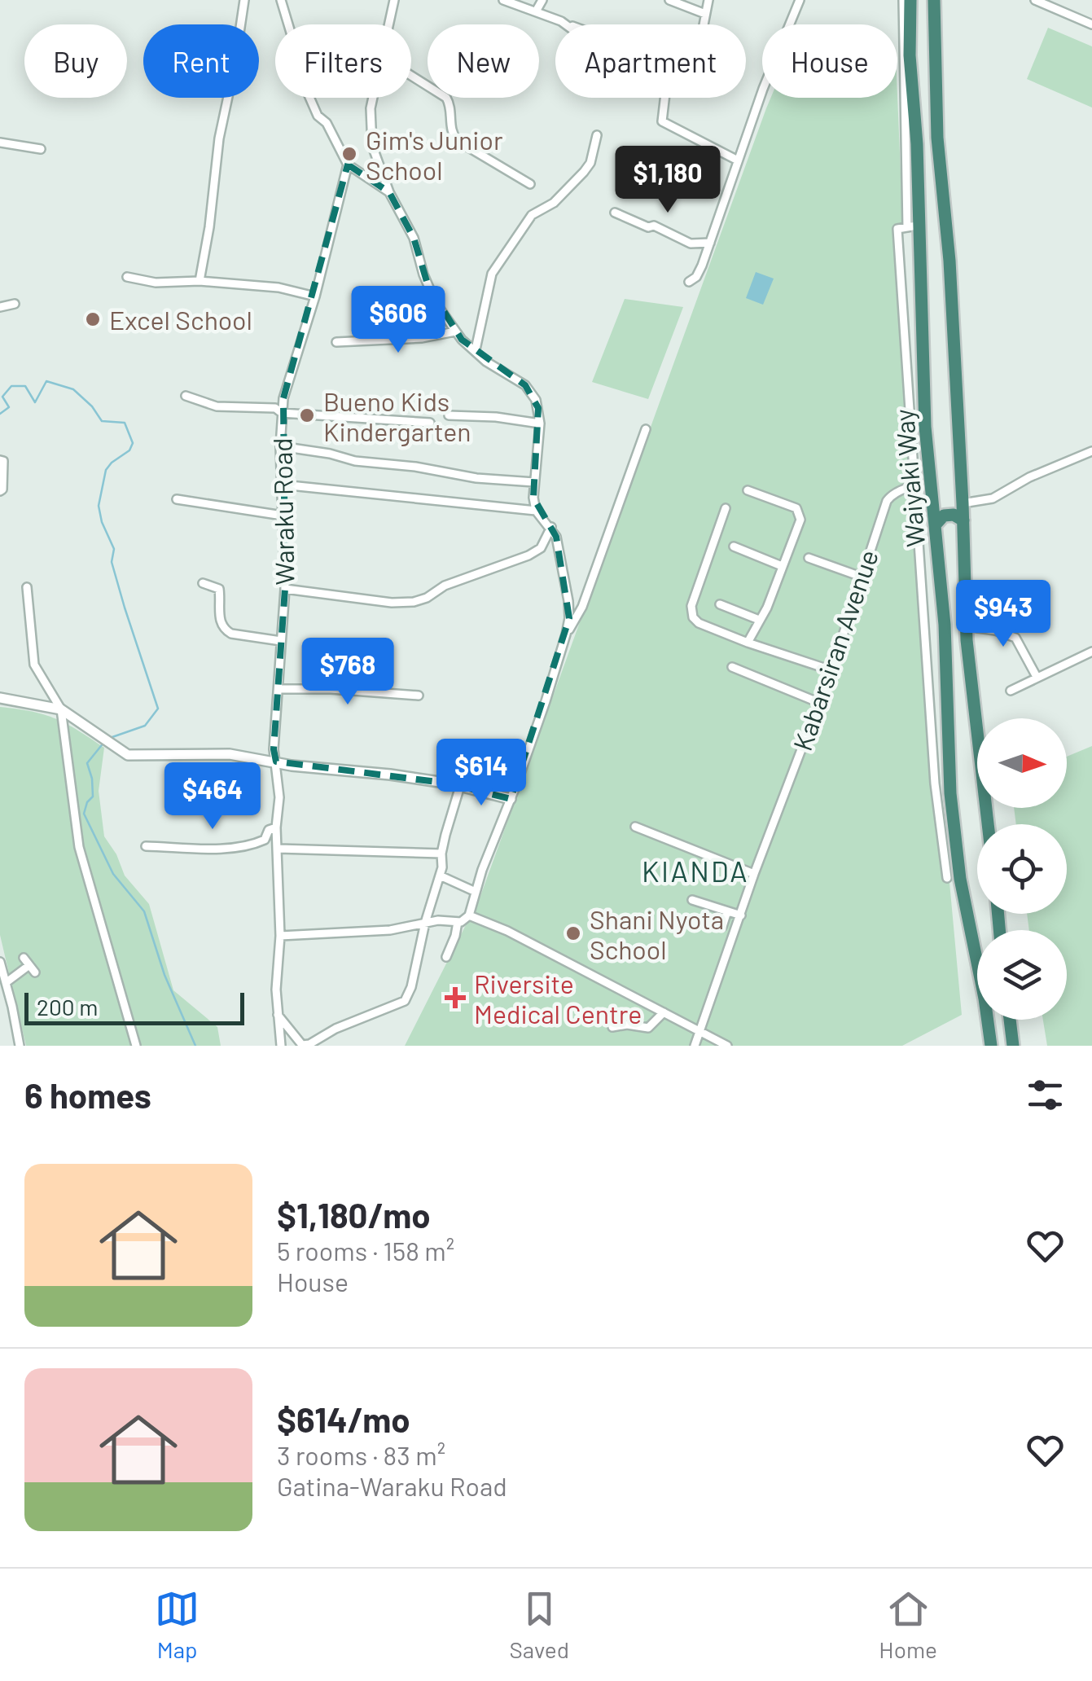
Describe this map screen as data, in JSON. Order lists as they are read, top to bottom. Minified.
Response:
{"streets":{"highway":["Waiyaki Way"],"street":["Waraku Road","Kabarsiran Avenue"]},"districts":["KIANDA"],"places":{"other":["Gim's Junior School","Excel School","Bueno Kids Kindergarten","Shani Nyota School"],"health":["Riversite Medical Centre"]},"scale_bar":"200 m","north":"right","page":{"chip":["Buy","Rent","Filters","New","Apartment","House"],"price":["$1,180","$606","$943","$768","$614","$464"],"scale":"200 m","heading":"6 homes","list":[{"name":"$1,180/mo","note":"5 rooms · 158 m² · House"},{"name":"$614/mo","note":"3 rooms · 83 m² · Gatina-Waraku Road"}],"tabs":["Map","Saved","Home"]}}
